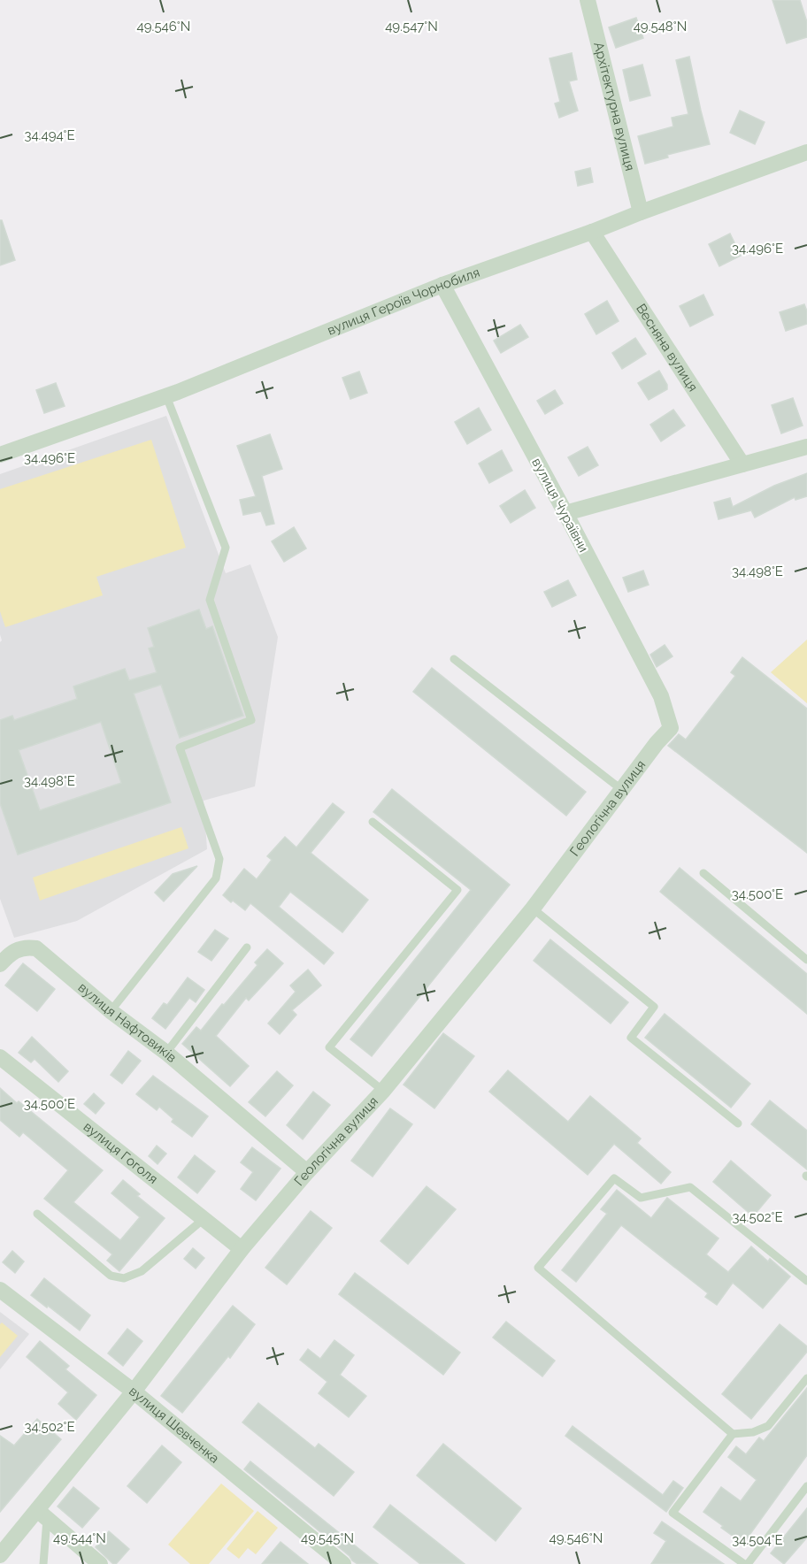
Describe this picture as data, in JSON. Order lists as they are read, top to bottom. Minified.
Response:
{"streets":{"street":["Архітектурна вулиця","вулиця Героїв Чорнобиля","Весняна вулиця","вулиця Чураївни","Геологічна вулиця","вулиця Нафтовиків","вулиця Гоголя","вулиця Шевченка"]},"crossings":[["Архітектурна вулиця","вулиця Героїв Чорнобиля"],["вулиця Героїв Чорнобиля","Весняна вулиця"],["вулиця Героїв Чорнобиля","вулиця Чураївни"],["вулиця Чураївни","Геологічна вулиця"],["Геологічна вулиця","вулиця Нафтовиків"],["Геологічна вулиця","вулиця Гоголя"],["Геологічна вулиця","вулиця Шевченка"]],"coordinates":["49.546°N","49.547°N","49.548°N","34.494°E","34.496°E","34.498°E","34.500°E","34.502°E","49.544°N","49.545°N","34.504°E"]}
